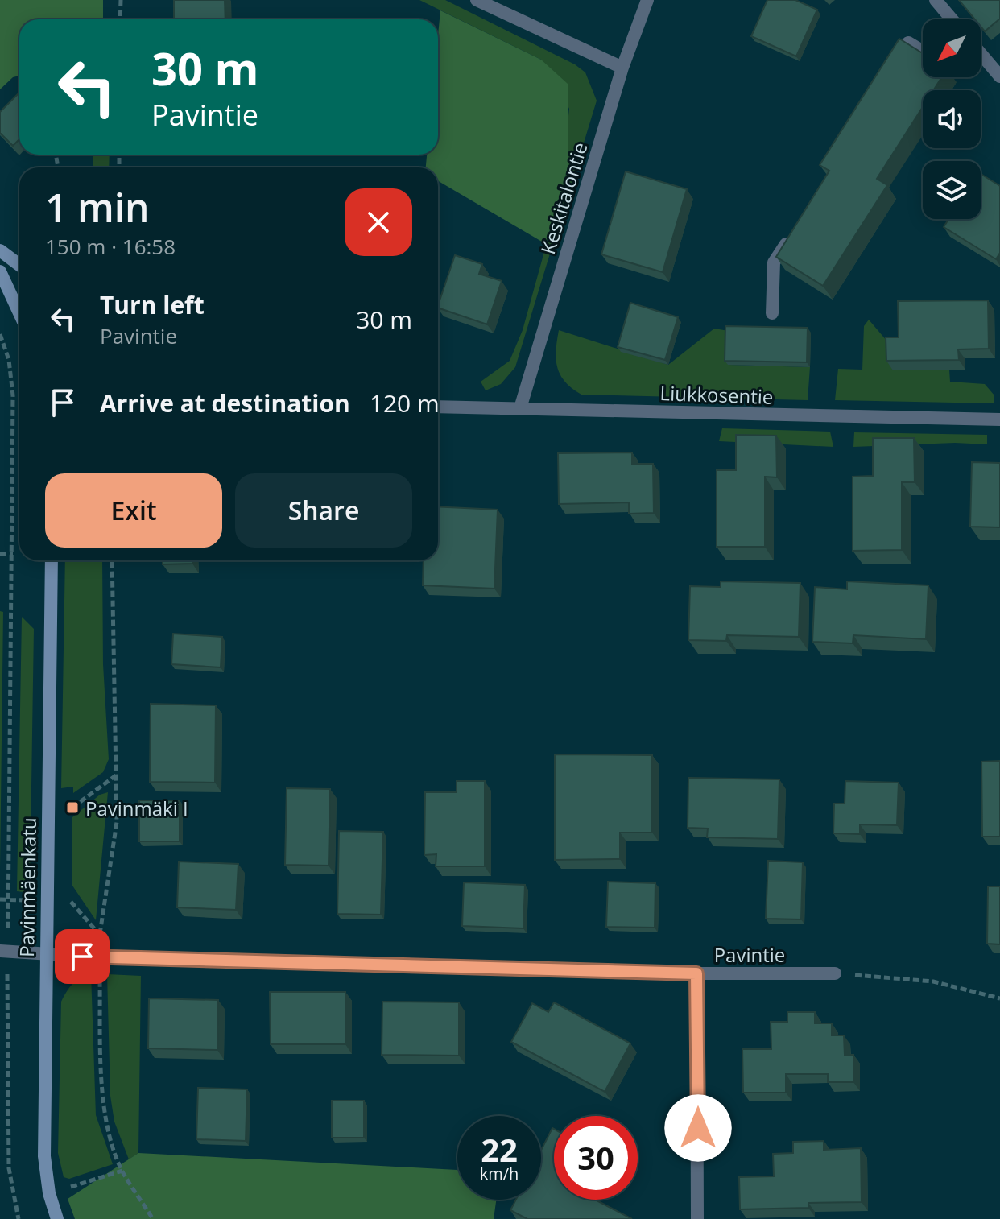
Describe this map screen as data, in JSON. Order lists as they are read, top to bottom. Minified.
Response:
{"streets":{"street":["Keskitalontie","Liukkosentie","Pavinmäenkatu","Pavintie"]},"crossings":[["Keskitalontie","Liukkosentie"],["Pavinmäenkatu","Pavintie"]],"places":{"transit":["Pavinmäki I"]},"north":"bottom left","page":{"turn":["30 m","Pavintie"],"heading":["1 min","150 m · 16:58"],"list":[{"name":"Turn left","note":"Pavintie","value":"30 m"},{"name":"Arrive at destination","value":"120 m"}],"buttons":["Exit","Share"],"speed":"22 km/h","limit":"30"}}
